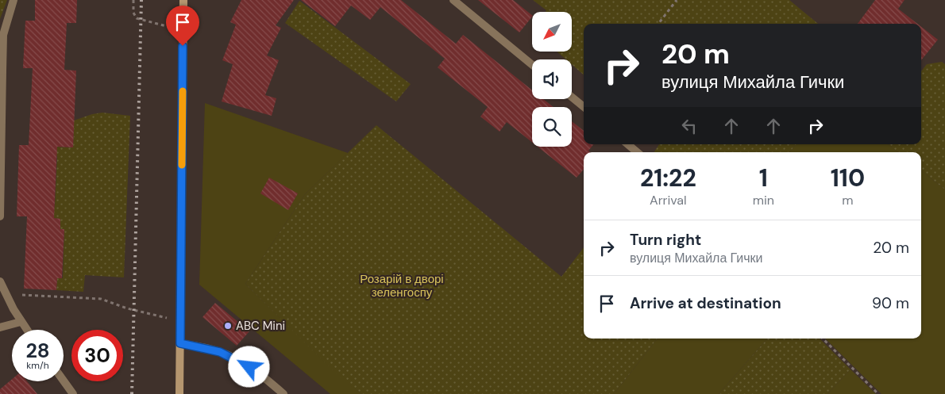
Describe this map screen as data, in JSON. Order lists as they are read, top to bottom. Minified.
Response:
{"parks":["Розарій в дворі зеленгоспу"],"places":["ABC Mini"],"north":"bottom left","page":{"turn":["20 m","вулиця Михайла Гички"],"eta":["21:22","Arrival","1","min","110","m"],"list":[{"name":"Turn right","note":"вулиця Михайла Гички","value":"20 m"},{"name":"Arrive at destination","value":"90 m"}],"speed":"28 km/h","limit":"30"}}
